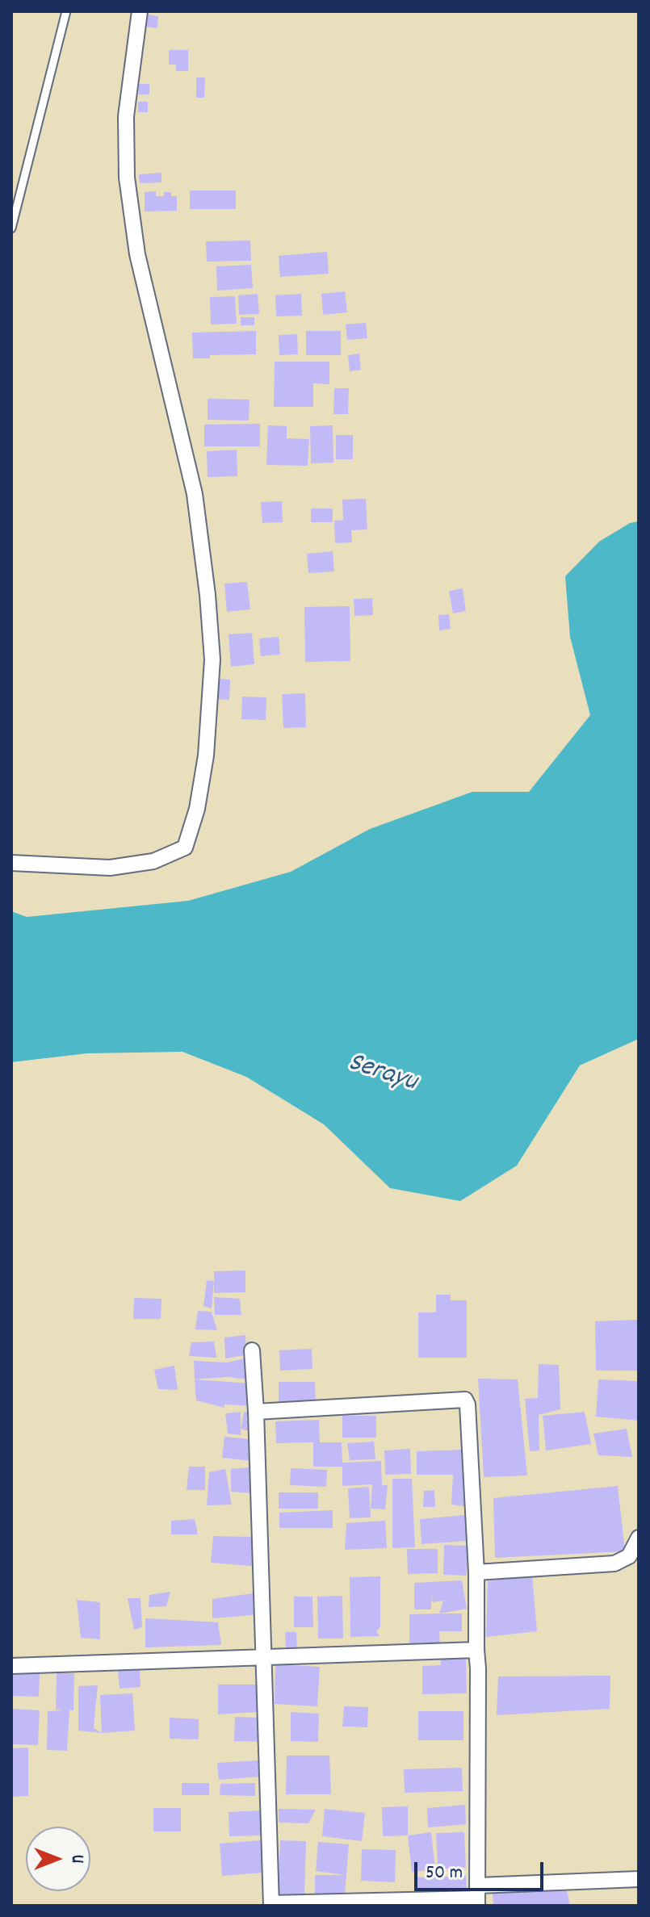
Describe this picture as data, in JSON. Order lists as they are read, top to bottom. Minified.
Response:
{"water":["Serayu"],"scale_bar":"50 m","north":"right"}
